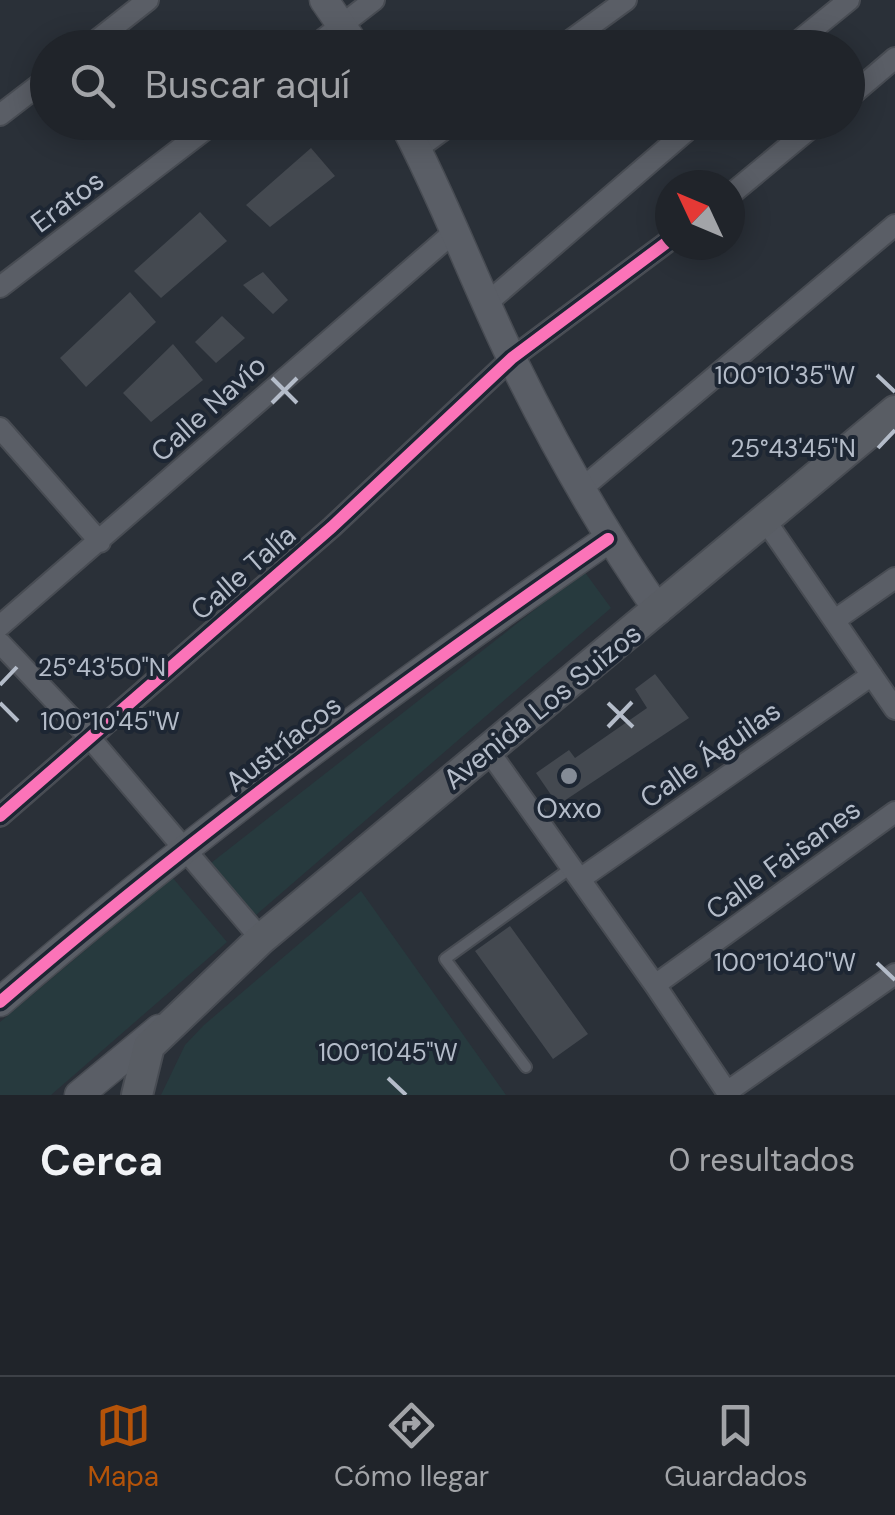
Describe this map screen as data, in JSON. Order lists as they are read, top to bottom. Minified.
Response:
{"streets":{"main road":["Avenida Los Suizos"],"street":["Eratos","Calle Navío","Calle Talía","Austríacos","Calle Águilas","Calle Faisanes"]},"places":["Oxxo"],"north":"top left","page":{"search":"Buscar aquí","heading":["Cerca","0 resultados"],"nav":["Mapa","Cómo llegar","Guardados"]},"coordinates":["100°10'35\"W","25°43'45\"N","25°43'50\"N","100°10'45\"W","100°10'40\"W"]}
